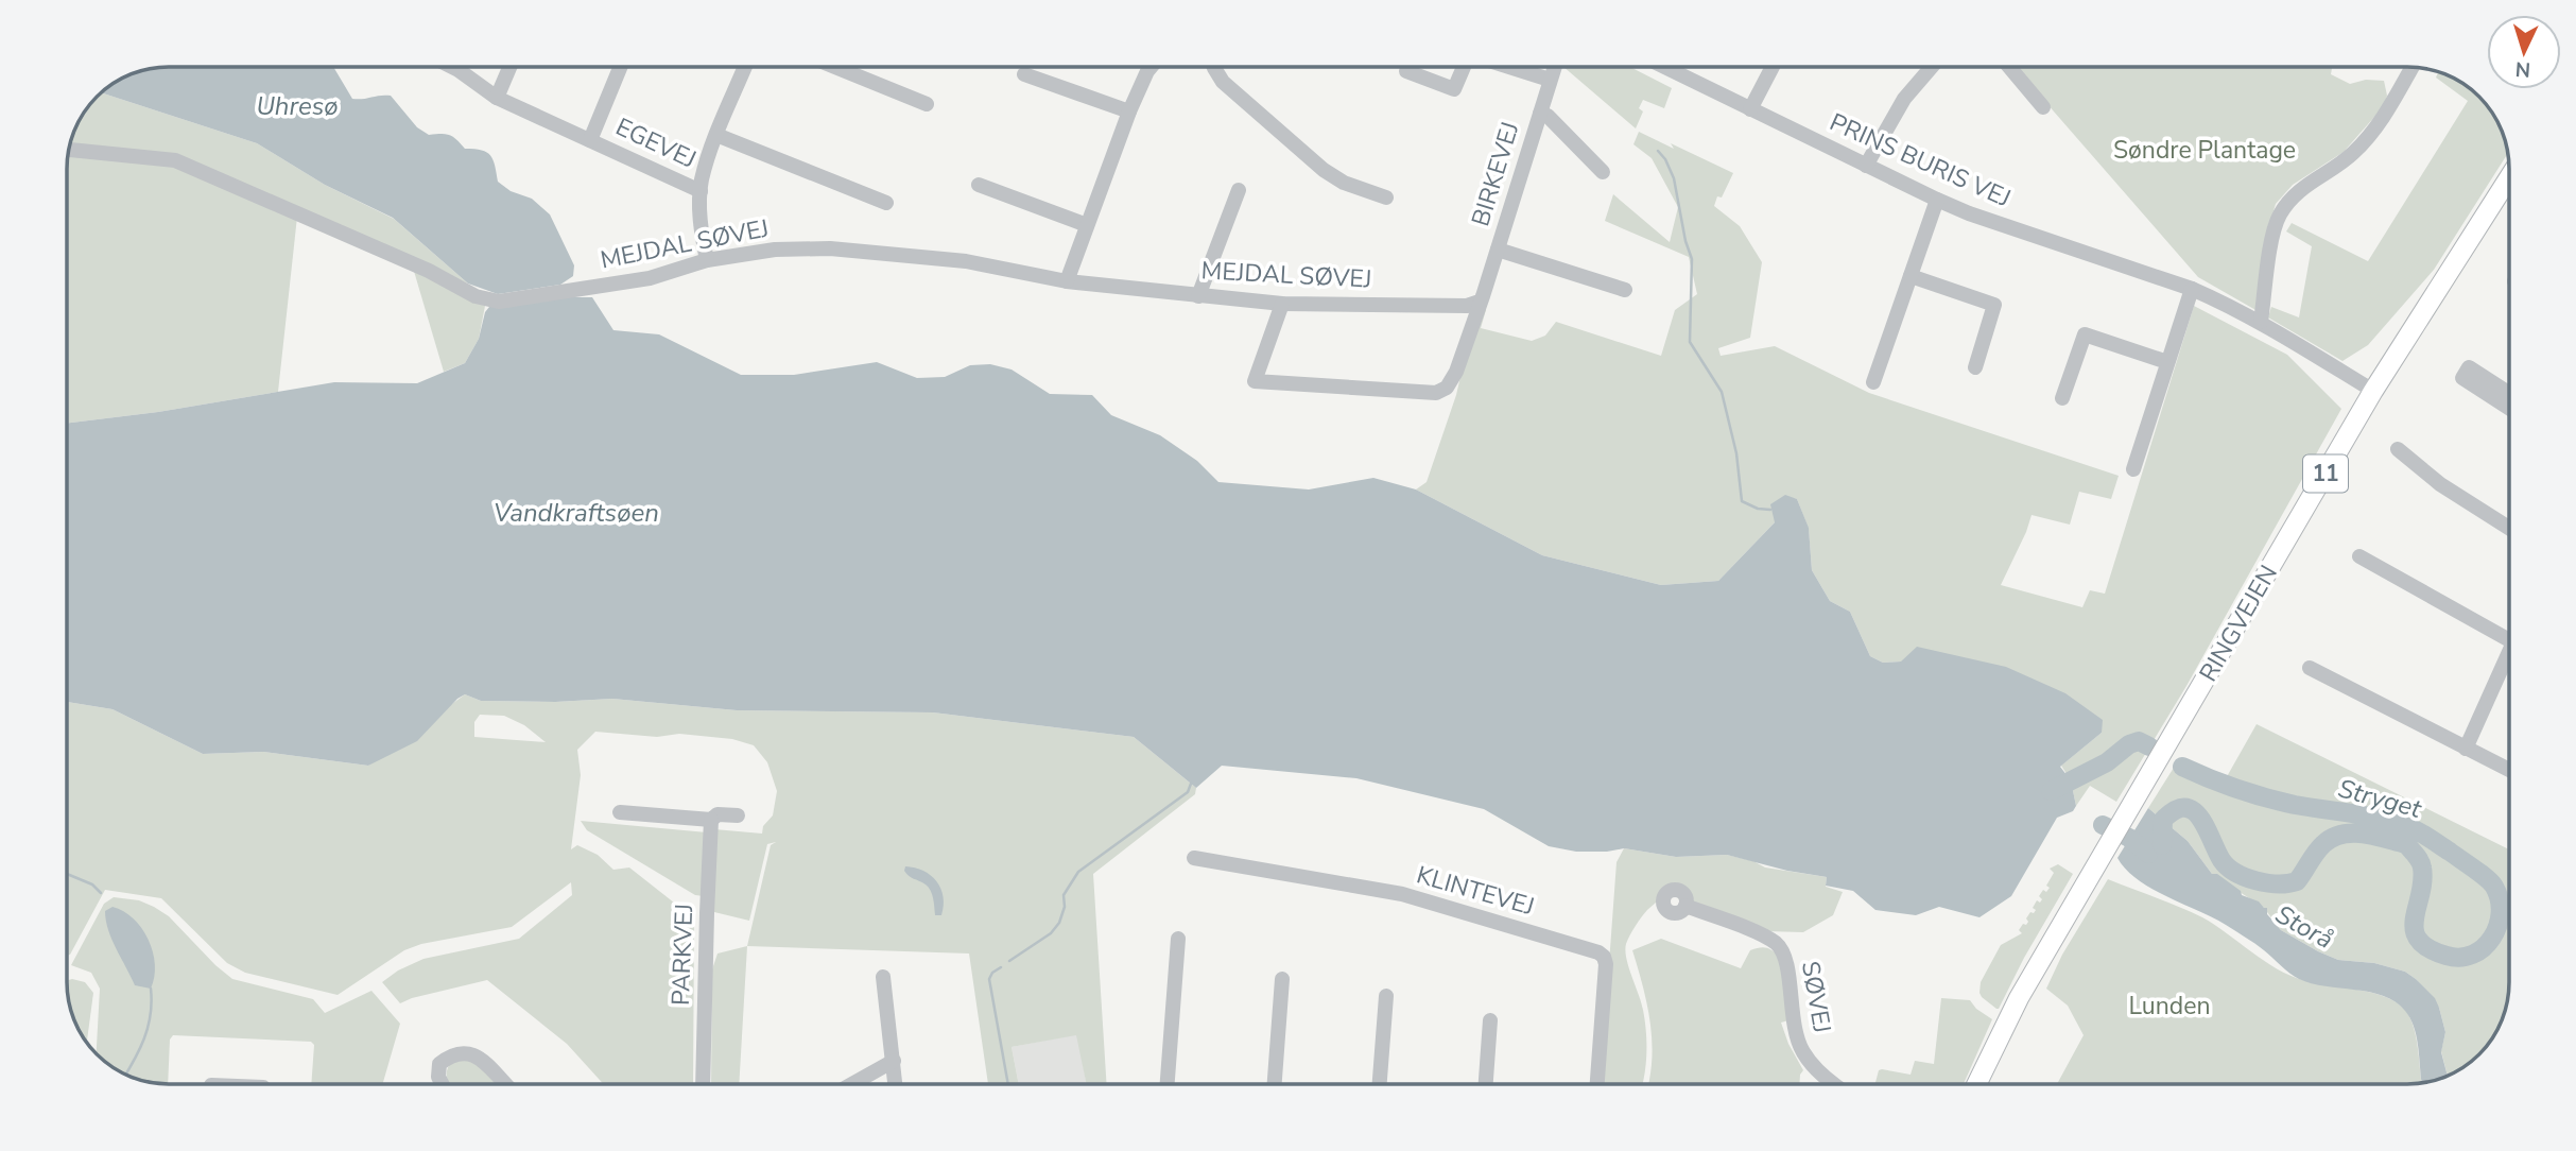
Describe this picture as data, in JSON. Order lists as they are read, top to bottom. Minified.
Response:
{"streets":{"main road":["11","RINGVEJEN"],"street":["EGEVEJ","PRINS BURIS VEJ","BIRKEVEJ","MEJDAL SØVEJ","KLINTEVEJ","PARKVEJ","SØVEJ"]},"crossings":[["PRINS BURIS VEJ","RINGVEJEN"],["BIRKEVEJ","MEJDAL SØVEJ"]],"water":["Uhresø","Vandkraftsøen","Stryget","Storå"],"parks":["Søndre Plantage","Lunden"],"north":"bottom"}
